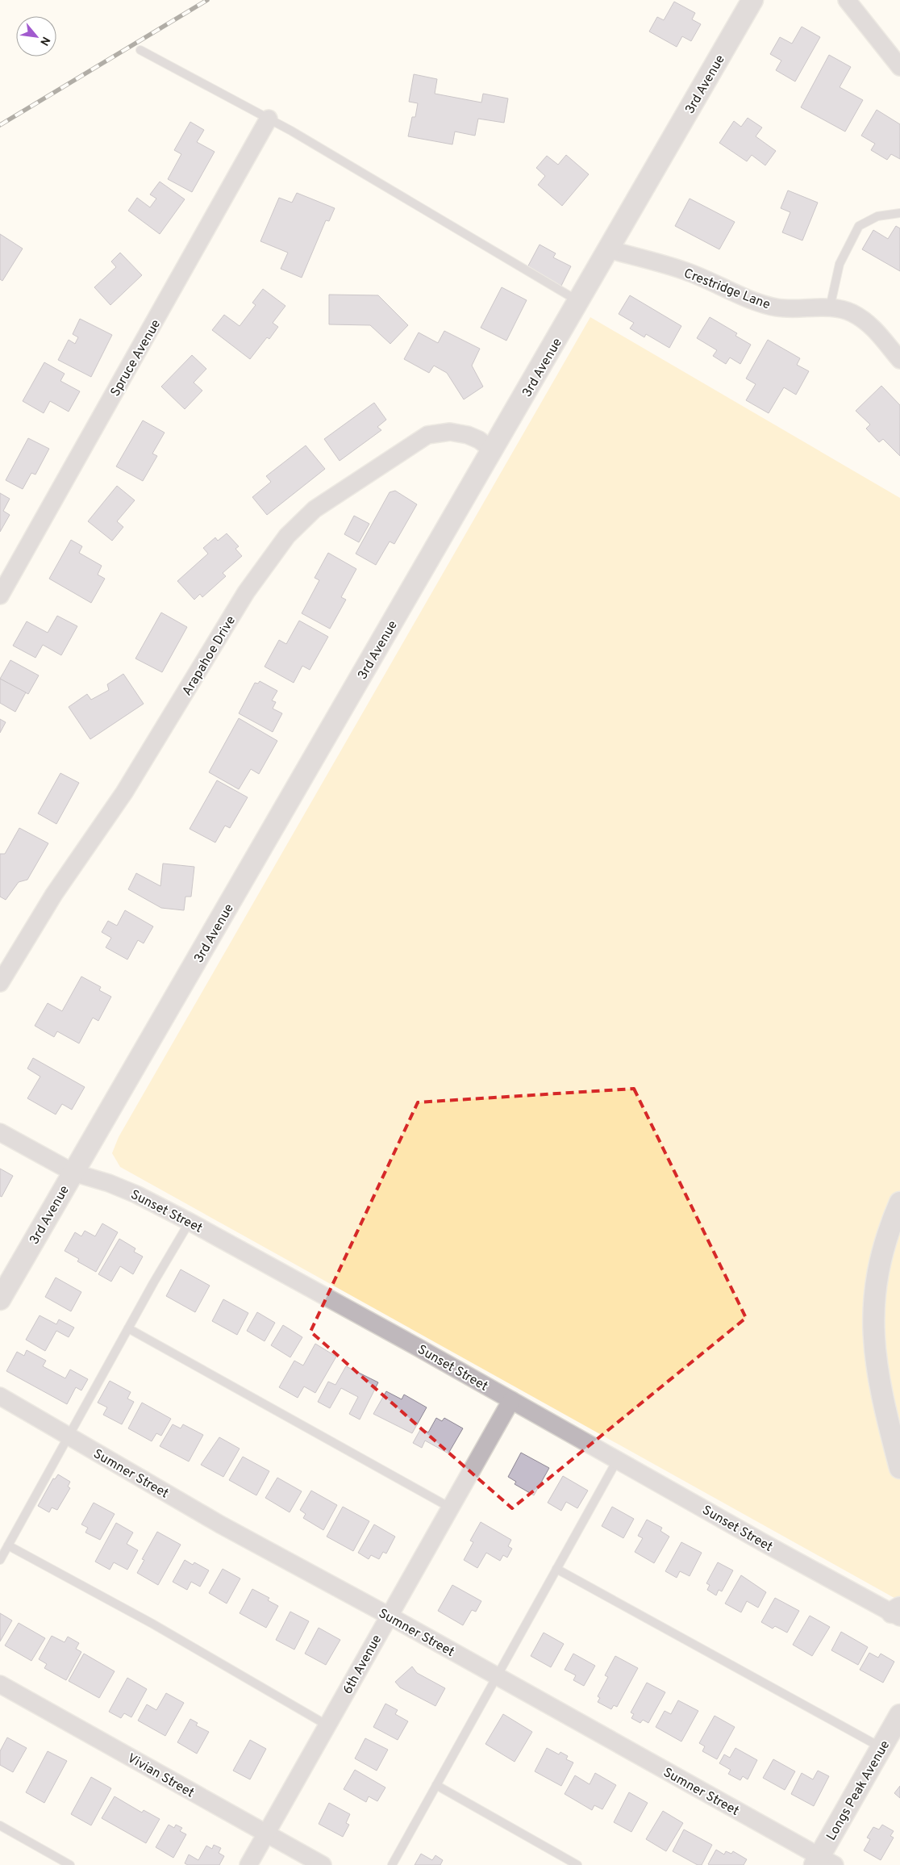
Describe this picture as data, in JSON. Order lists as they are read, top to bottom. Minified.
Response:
{"streets":{"street":["3rd Avenue","Crestridge Lane","Spruce Avenue","Arapahoe Drive","Sunset Street","Sumner Street","6th Avenue","Vivian Street","Longs Peak Avenue"]},"crossings":[["3rd Avenue","Crestridge Lane"],["3rd Avenue","Arapahoe Drive"],["3rd Avenue","Sunset Street"],["Sunset Street","6th Avenue"],["Sumner Street","6th Avenue"],["Sumner Street","Longs Peak Avenue"],["6th Avenue","Vivian Street"]],"north":"bottom right"}
